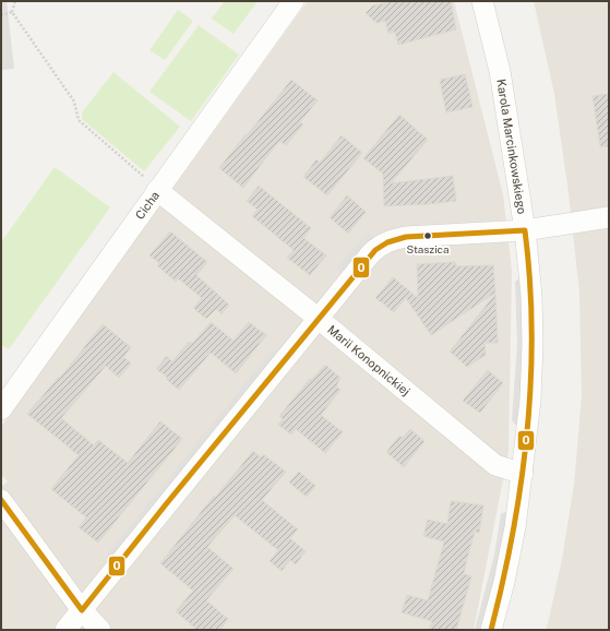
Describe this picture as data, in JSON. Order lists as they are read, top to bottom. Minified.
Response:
{"streets":{"street":["Karola Marcinkowskiego","Cicha","Marii Konopnickiej"]},"crossings":[["Karola Marcinkowskiego","Marii Konopnickiej"],["Cicha","Marii Konopnickiej"]],"places":["Staszica"],"lines":["transit line 0"]}
